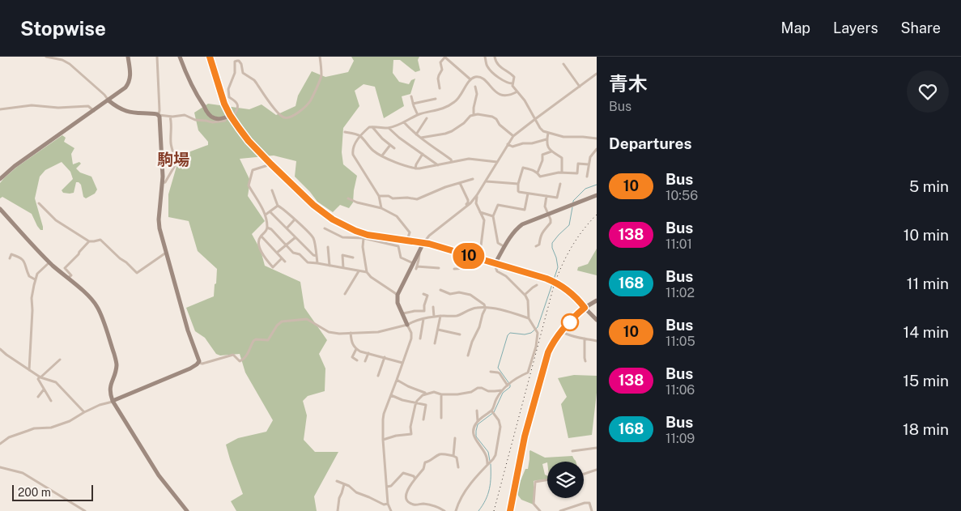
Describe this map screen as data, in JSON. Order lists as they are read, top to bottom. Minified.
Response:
{"districts":["駒場"],"lines":["bus line 10"],"scale_bar":"200 m","page":{"header":"Stopwise","nav":["Map","Layers","Share"],"on_map":"10","heading":[["青木","Bus"],"Departures"],"list":[{"mark":"10","name":"Bus","note":"10:56","value":"5 min"},{"mark":"138","name":"Bus","note":"11:01","value":"10 min"},{"mark":"168","name":"Bus","note":"11:02","value":"11 min"},{"mark":"10","name":"Bus","note":"11:05","value":"14 min"},{"mark":"138","name":"Bus","note":"11:06","value":"15 min"},{"mark":"168","name":"Bus","note":"11:09","value":"18 min"}],"scale":"200 m"}}
